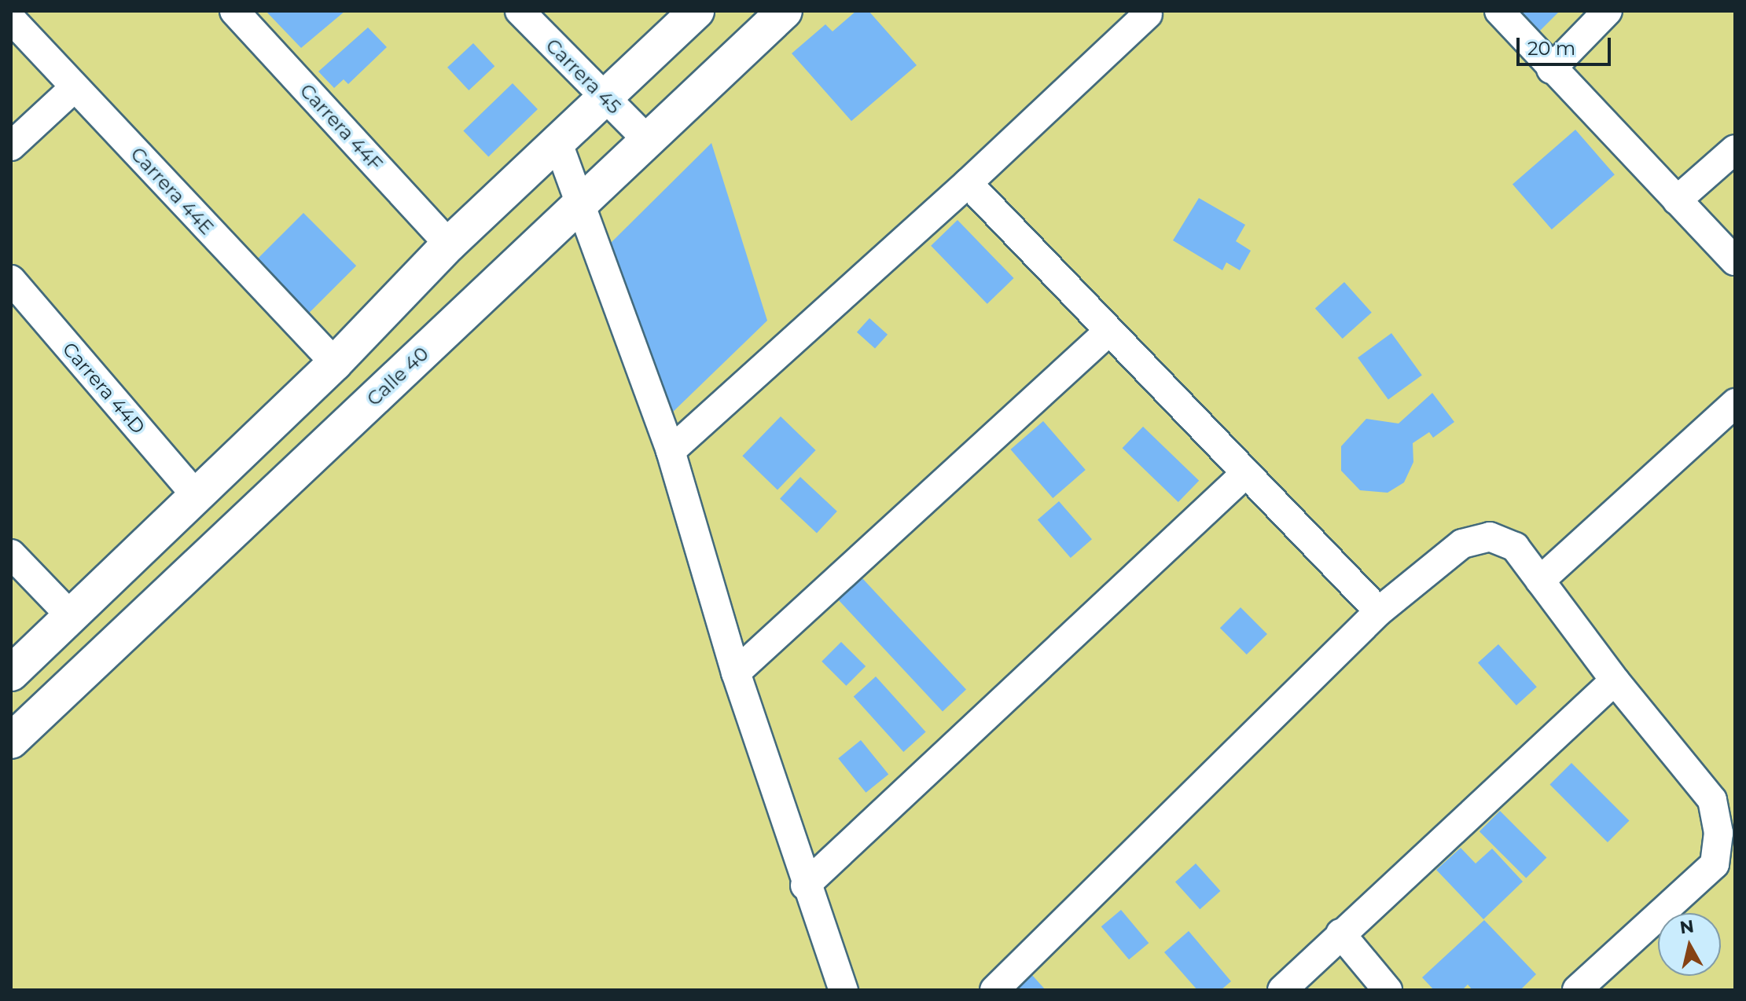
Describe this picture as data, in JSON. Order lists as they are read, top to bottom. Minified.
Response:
{"streets":{"main road":["Calle 40"],"street":["Carrera 45","Carrera 44F","Carrera 44E","Carrera 44D"]},"crossings":[["Carrera 45","Calle 40"]],"scale_bar":"20 m","north":"top"}
